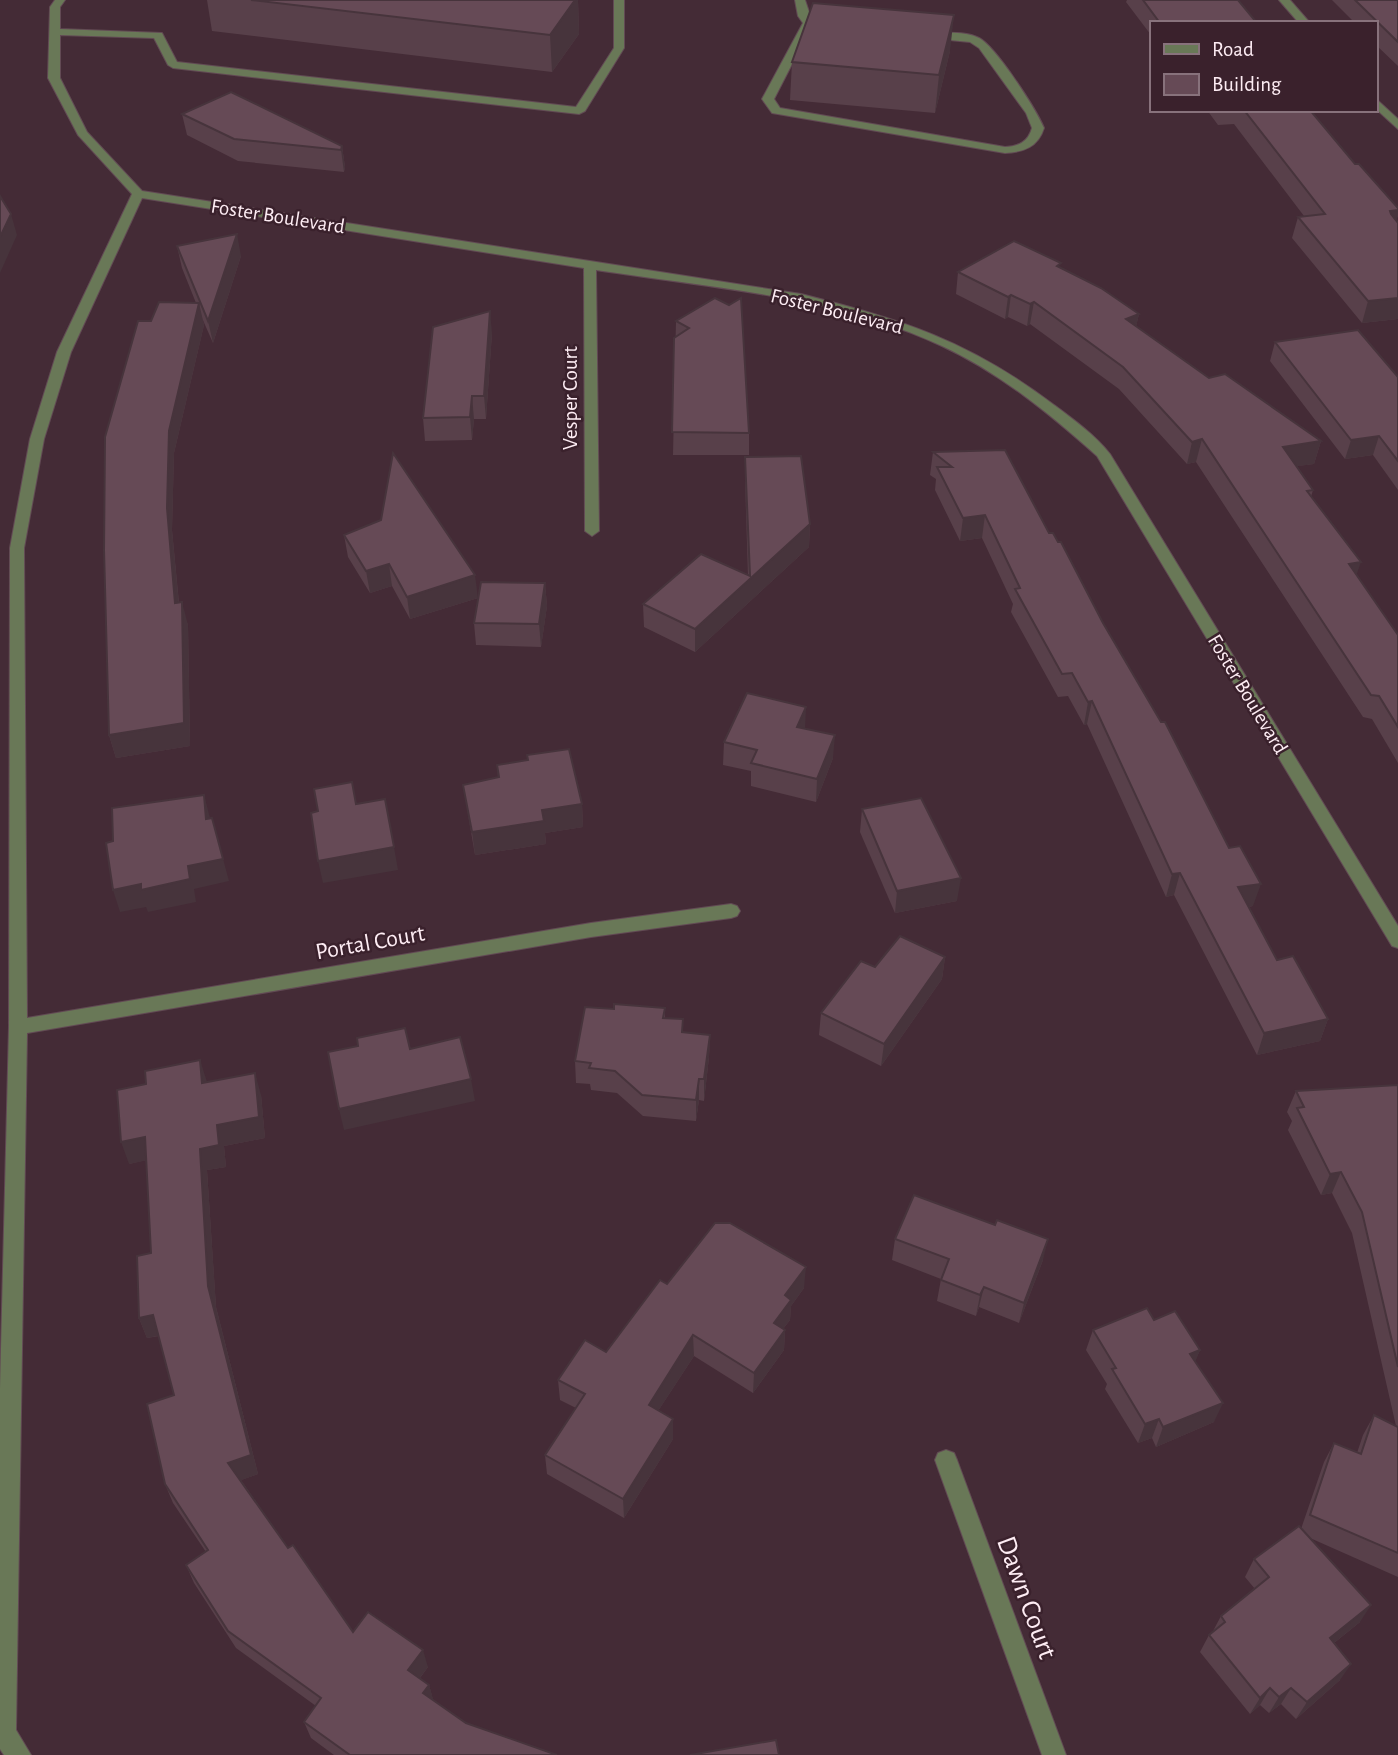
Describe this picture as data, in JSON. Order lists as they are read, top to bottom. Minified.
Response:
{"streets":{"street":["Foster Boulevard","Vesper Court","Portal Court","Dawn Court"]},"crossings":[["Foster Boulevard","Vesper Court"]],"legend":["Road","Building"]}
